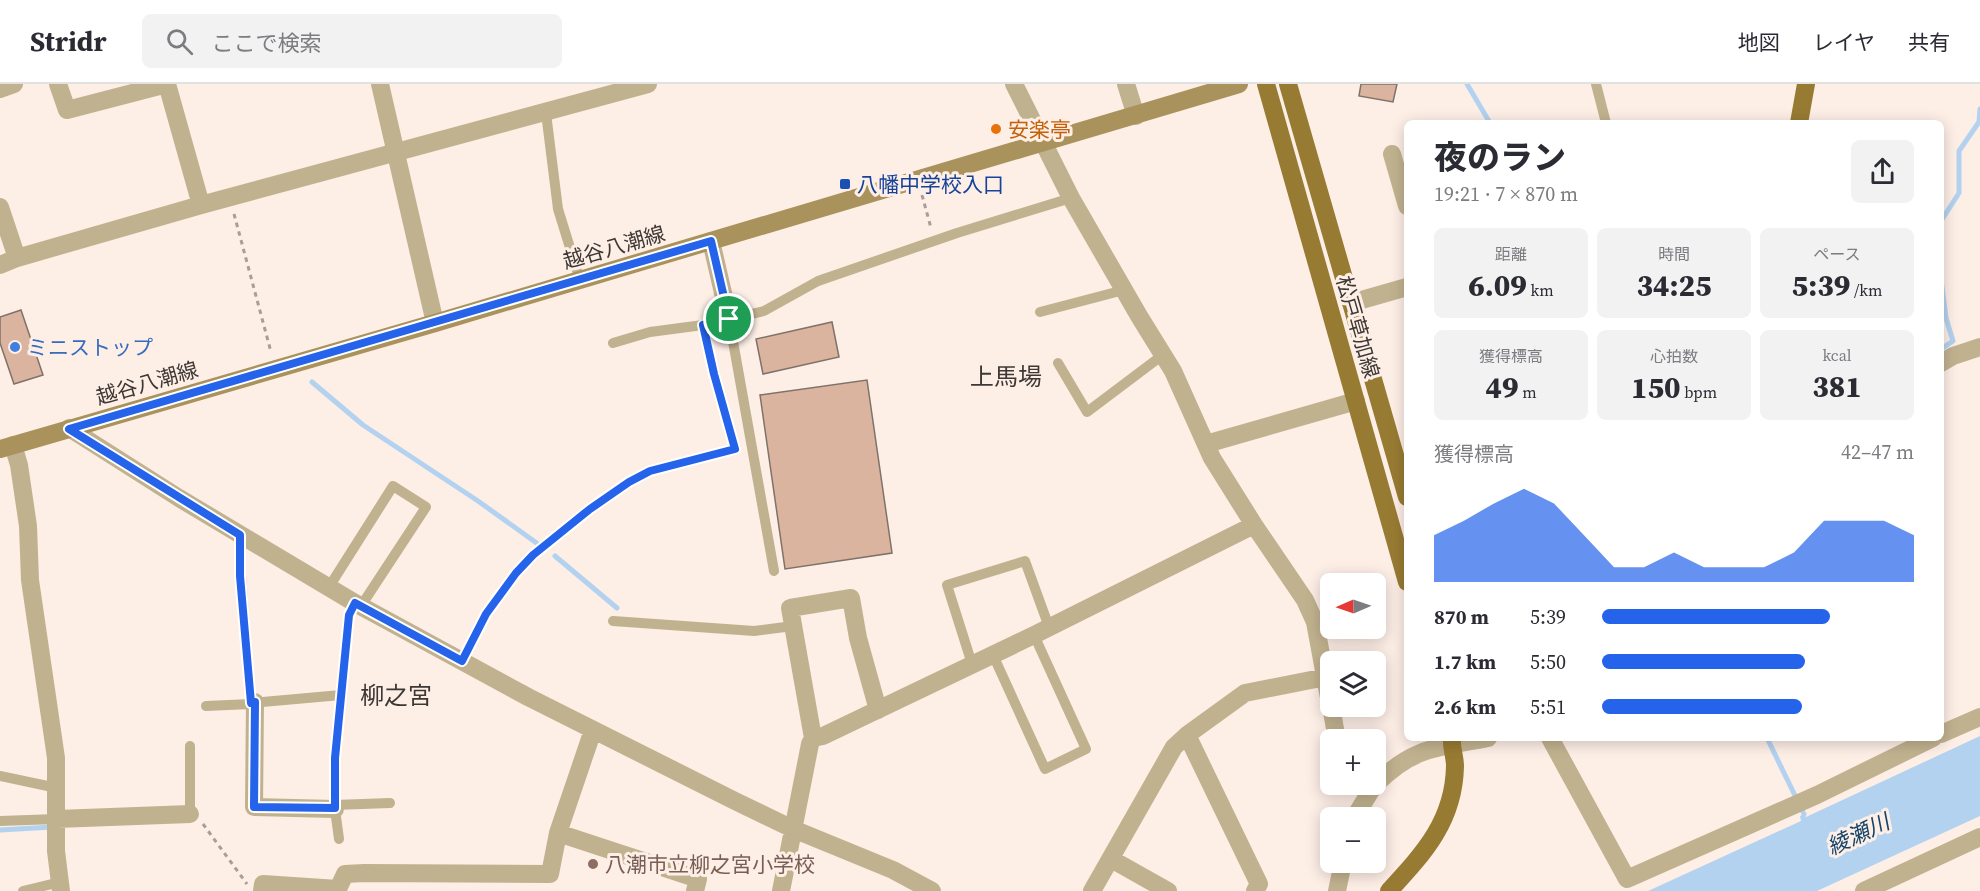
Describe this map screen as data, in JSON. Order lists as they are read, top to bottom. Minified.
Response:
{"streets":{"main road":["越谷八潮線","松戸草加線"]},"districts":["上馬場","柳之宮"],"water":["綾瀬川"],"places":{"other":["安楽亭","ミニストップ","八潮市立柳之宮小学校"],"transit":["八幡中学校入口"]},"north":"left","page":{"header":"Stridr","search":"ここで検索","nav":["地図","レイヤ","共有"],"heading":["夜のラン","19:21 · 7 × 870 m"],"stats":[["距離","6.09 km"],["時間","34:25"],["ペース","5:39 /km"],["獲得標高","49 m"],["心拍数","150 bpm"],["kcal","381"]],"chart":["獲得標高","42–47 m"],"map_buttons":["+","−"],"list":[{"name":"870 m","note":"5:39"},{"name":"1.7 km","note":"5:50"},{"name":"2.6 km","note":"5:51"}]}}
